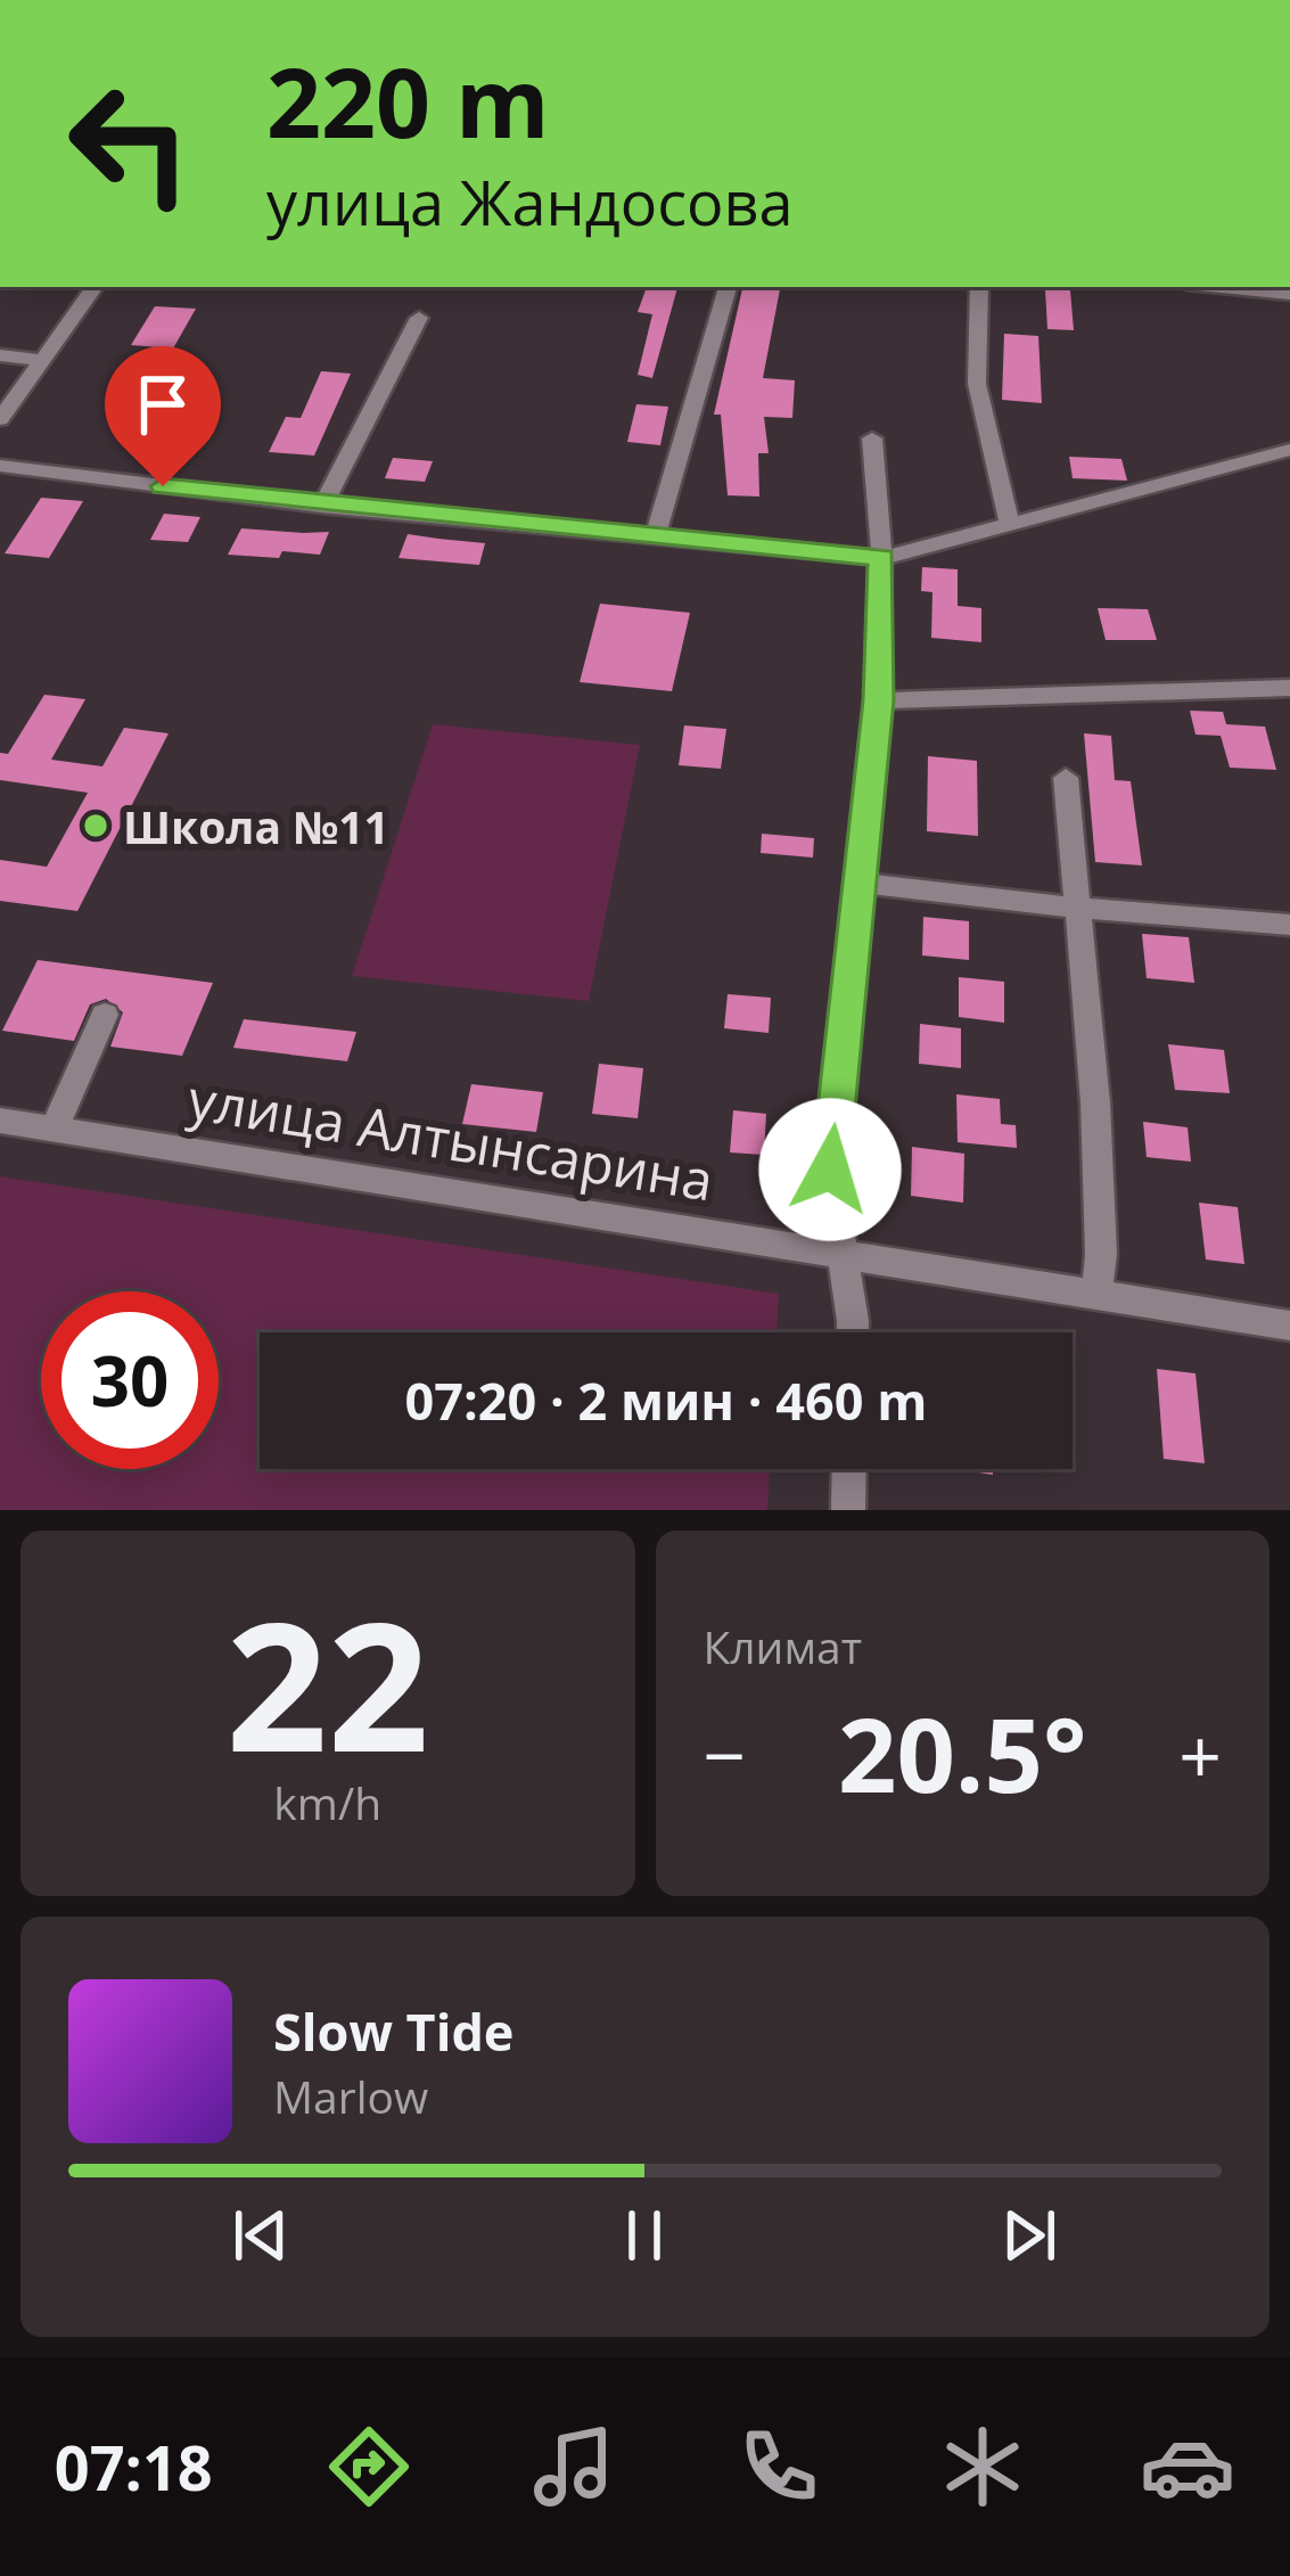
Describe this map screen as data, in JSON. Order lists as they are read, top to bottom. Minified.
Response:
{"streets":{"street":["улица Алтынсарина"]},"places":["Школа №11"],"page":{"turn":["220 m","улица Жандосова"],"limit":"30","trip":"07:20 · 2 мин · 460 m","tile":[["22","km/h"],"Климат"],"heat":["−","20.5°","+"],"song":["Slow Tide","Marlow"],"tabs":"07:18"}}
